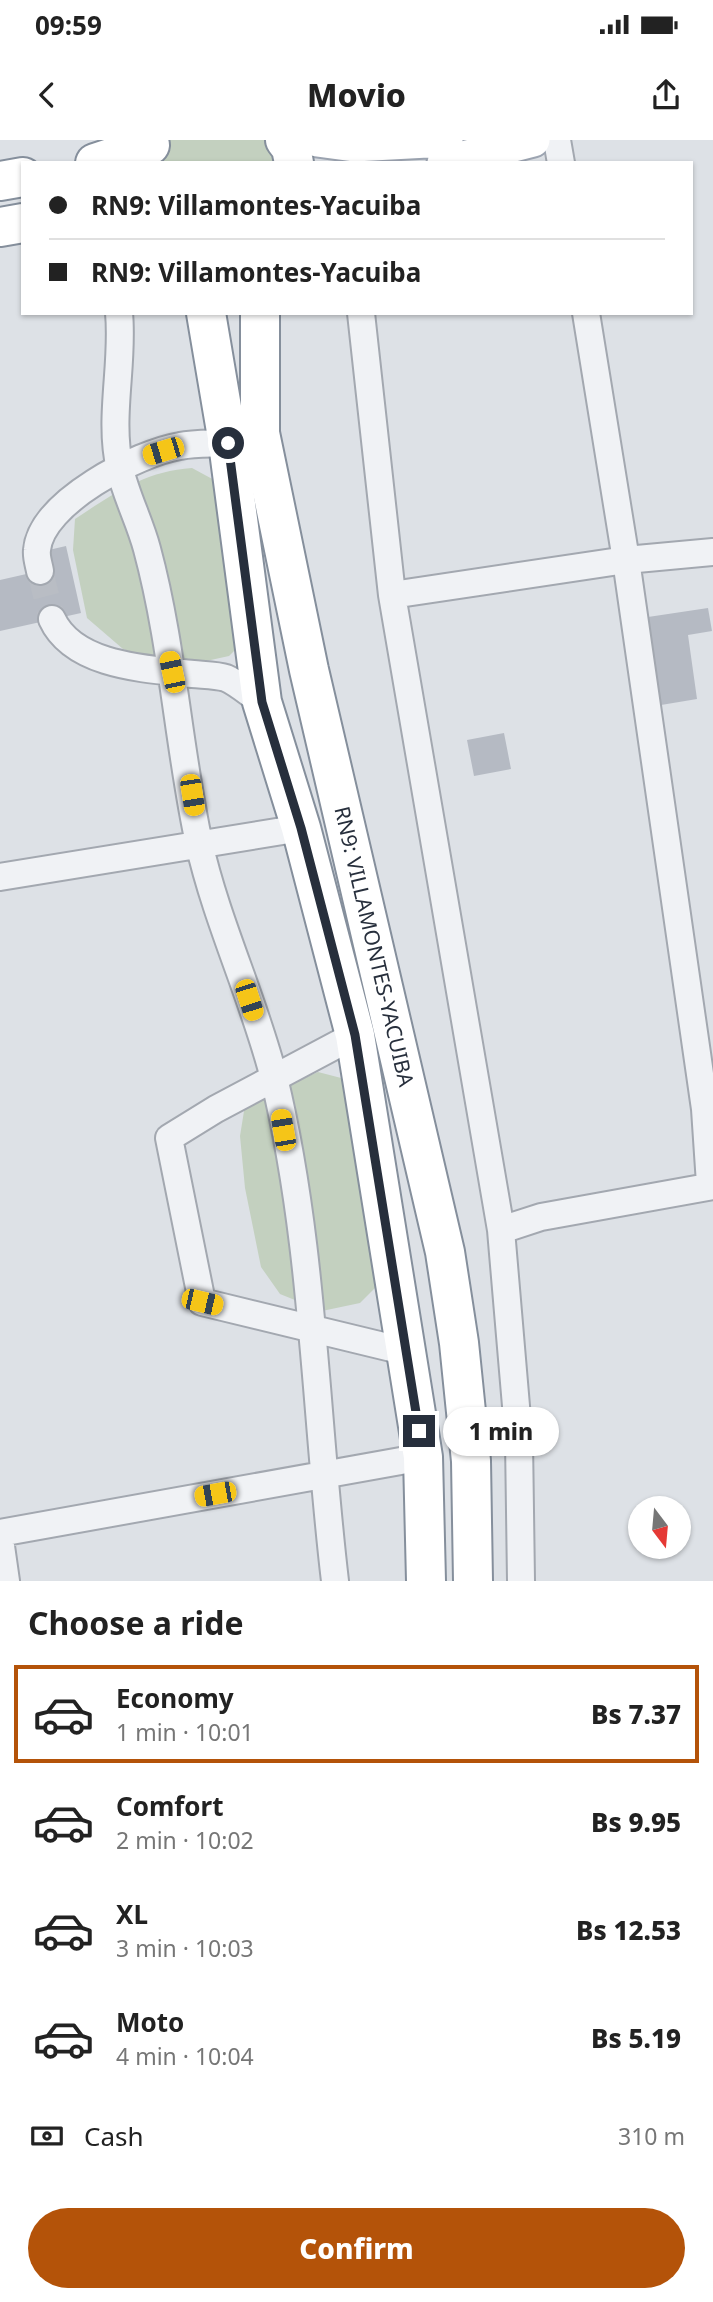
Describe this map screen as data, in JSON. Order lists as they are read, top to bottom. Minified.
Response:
{"streets":{"highway":["RN9: VILLAMONTES-YACUIBA"]},"north":"bottom","page":{"status":"09:59","header":"Movio","banner":["RN9: Villamontes-Yacuiba","RN9: Villamontes-Yacuiba"],"bubble":"1 min","heading":"Choose a ride","list":[{"name":"Economy","note":"1 min · 10:01","value":"Bs 7.37"},{"name":"Comfort","note":"2 min · 10:02","value":"Bs 9.95"},{"name":"XL","note":"3 min · 10:03","value":"Bs 12.53"},{"name":"Moto","note":"4 min · 10:04","value":"Bs 5.19"}],"pay":["Cash","310 m"],"buttons":"Confirm"}}
